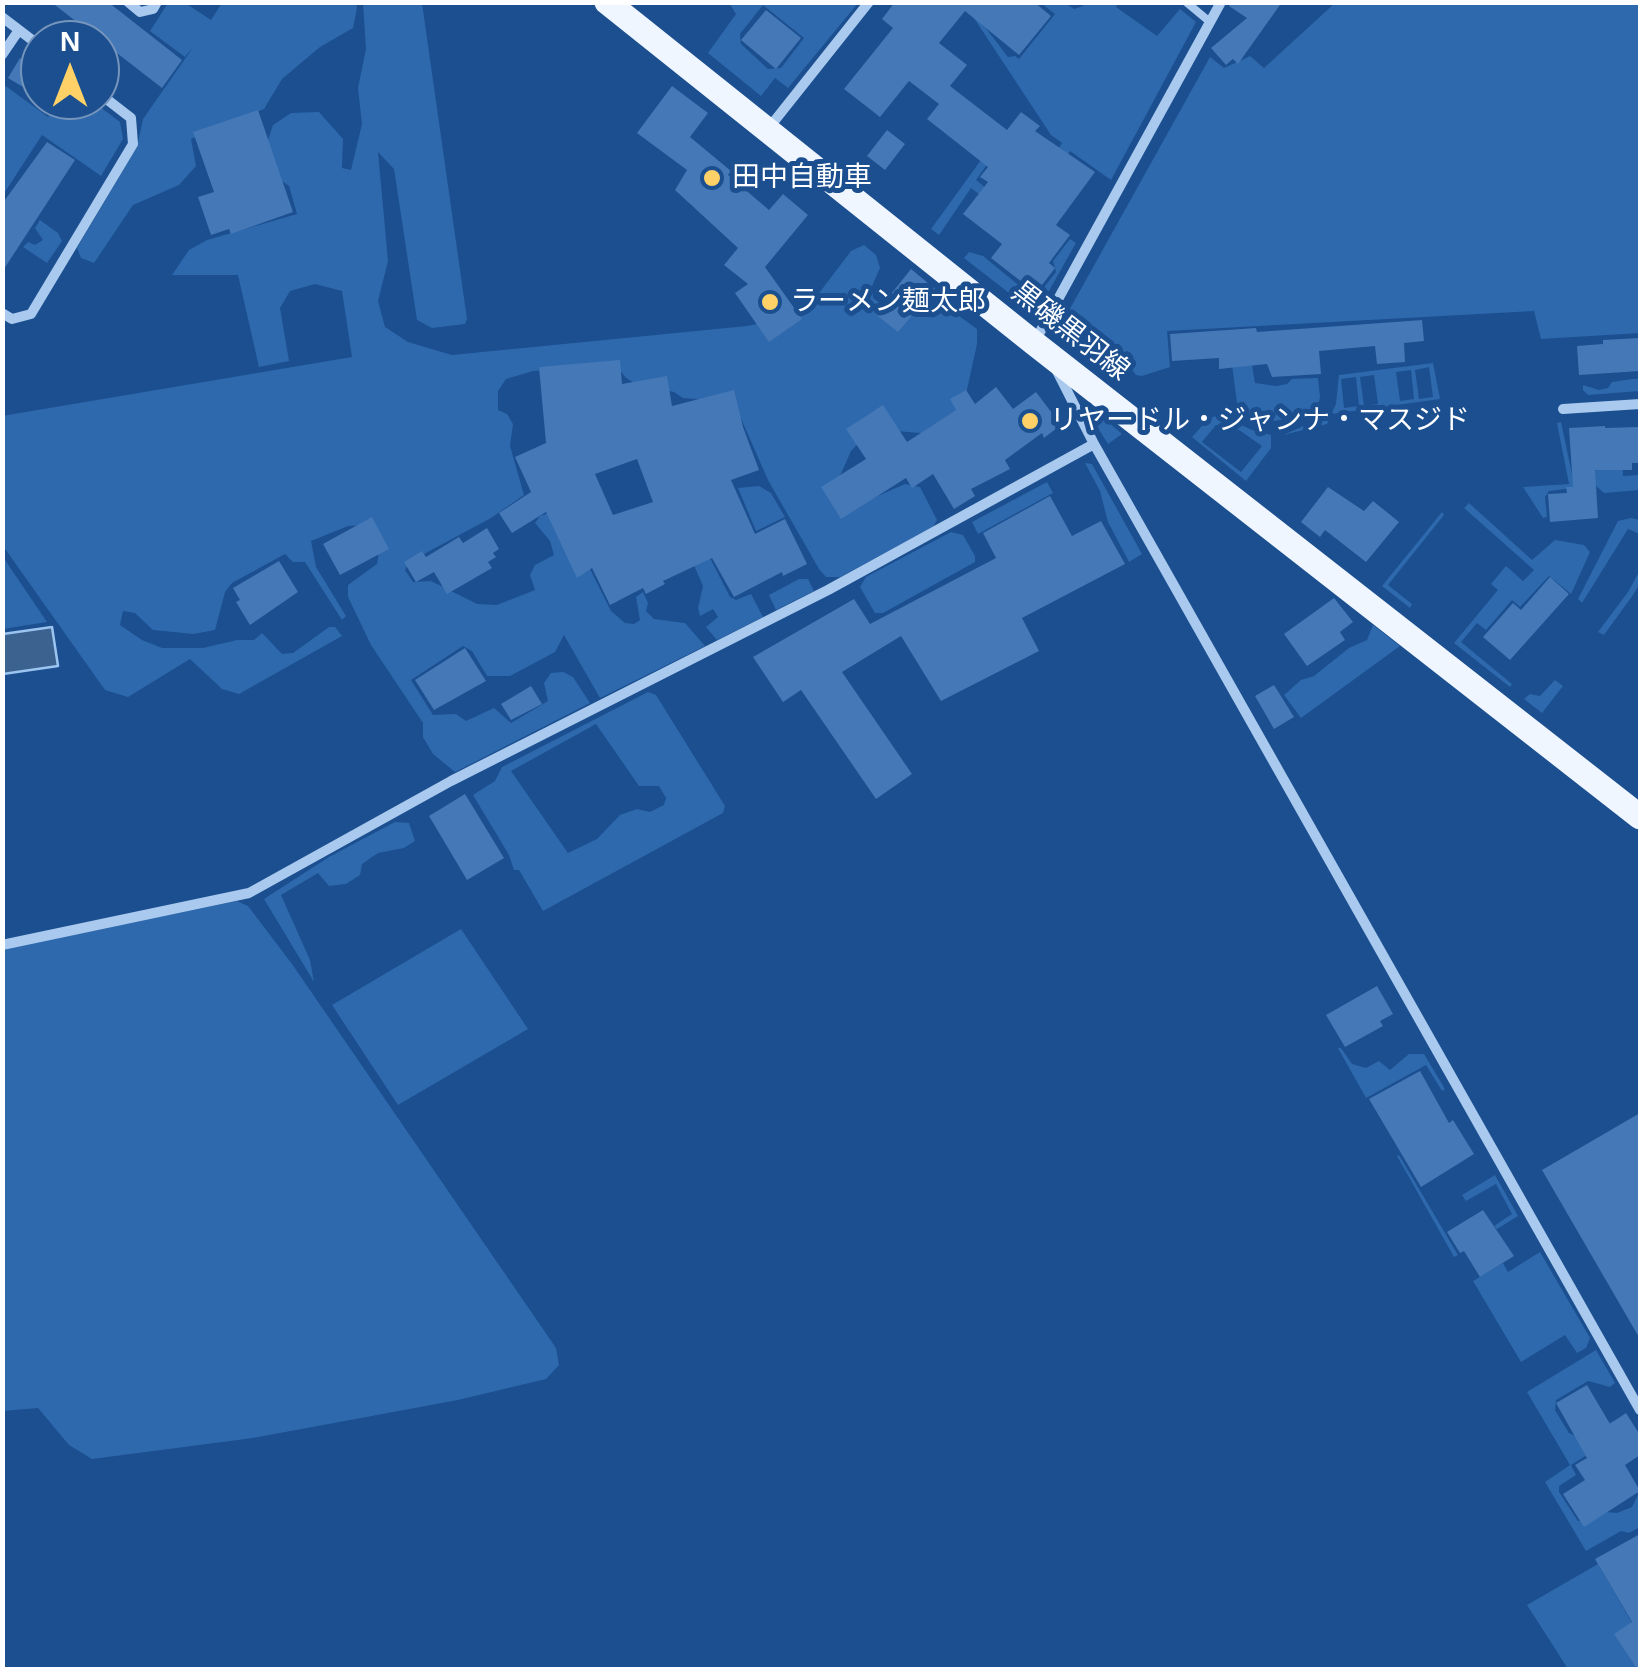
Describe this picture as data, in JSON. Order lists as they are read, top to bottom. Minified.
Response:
{"streets":{"main road":["黒磯黒羽線"]},"places":["田中自動車","ラーメン麺太郎","リヤードル・ジャンナ・マスジド"],"north":"top"}
